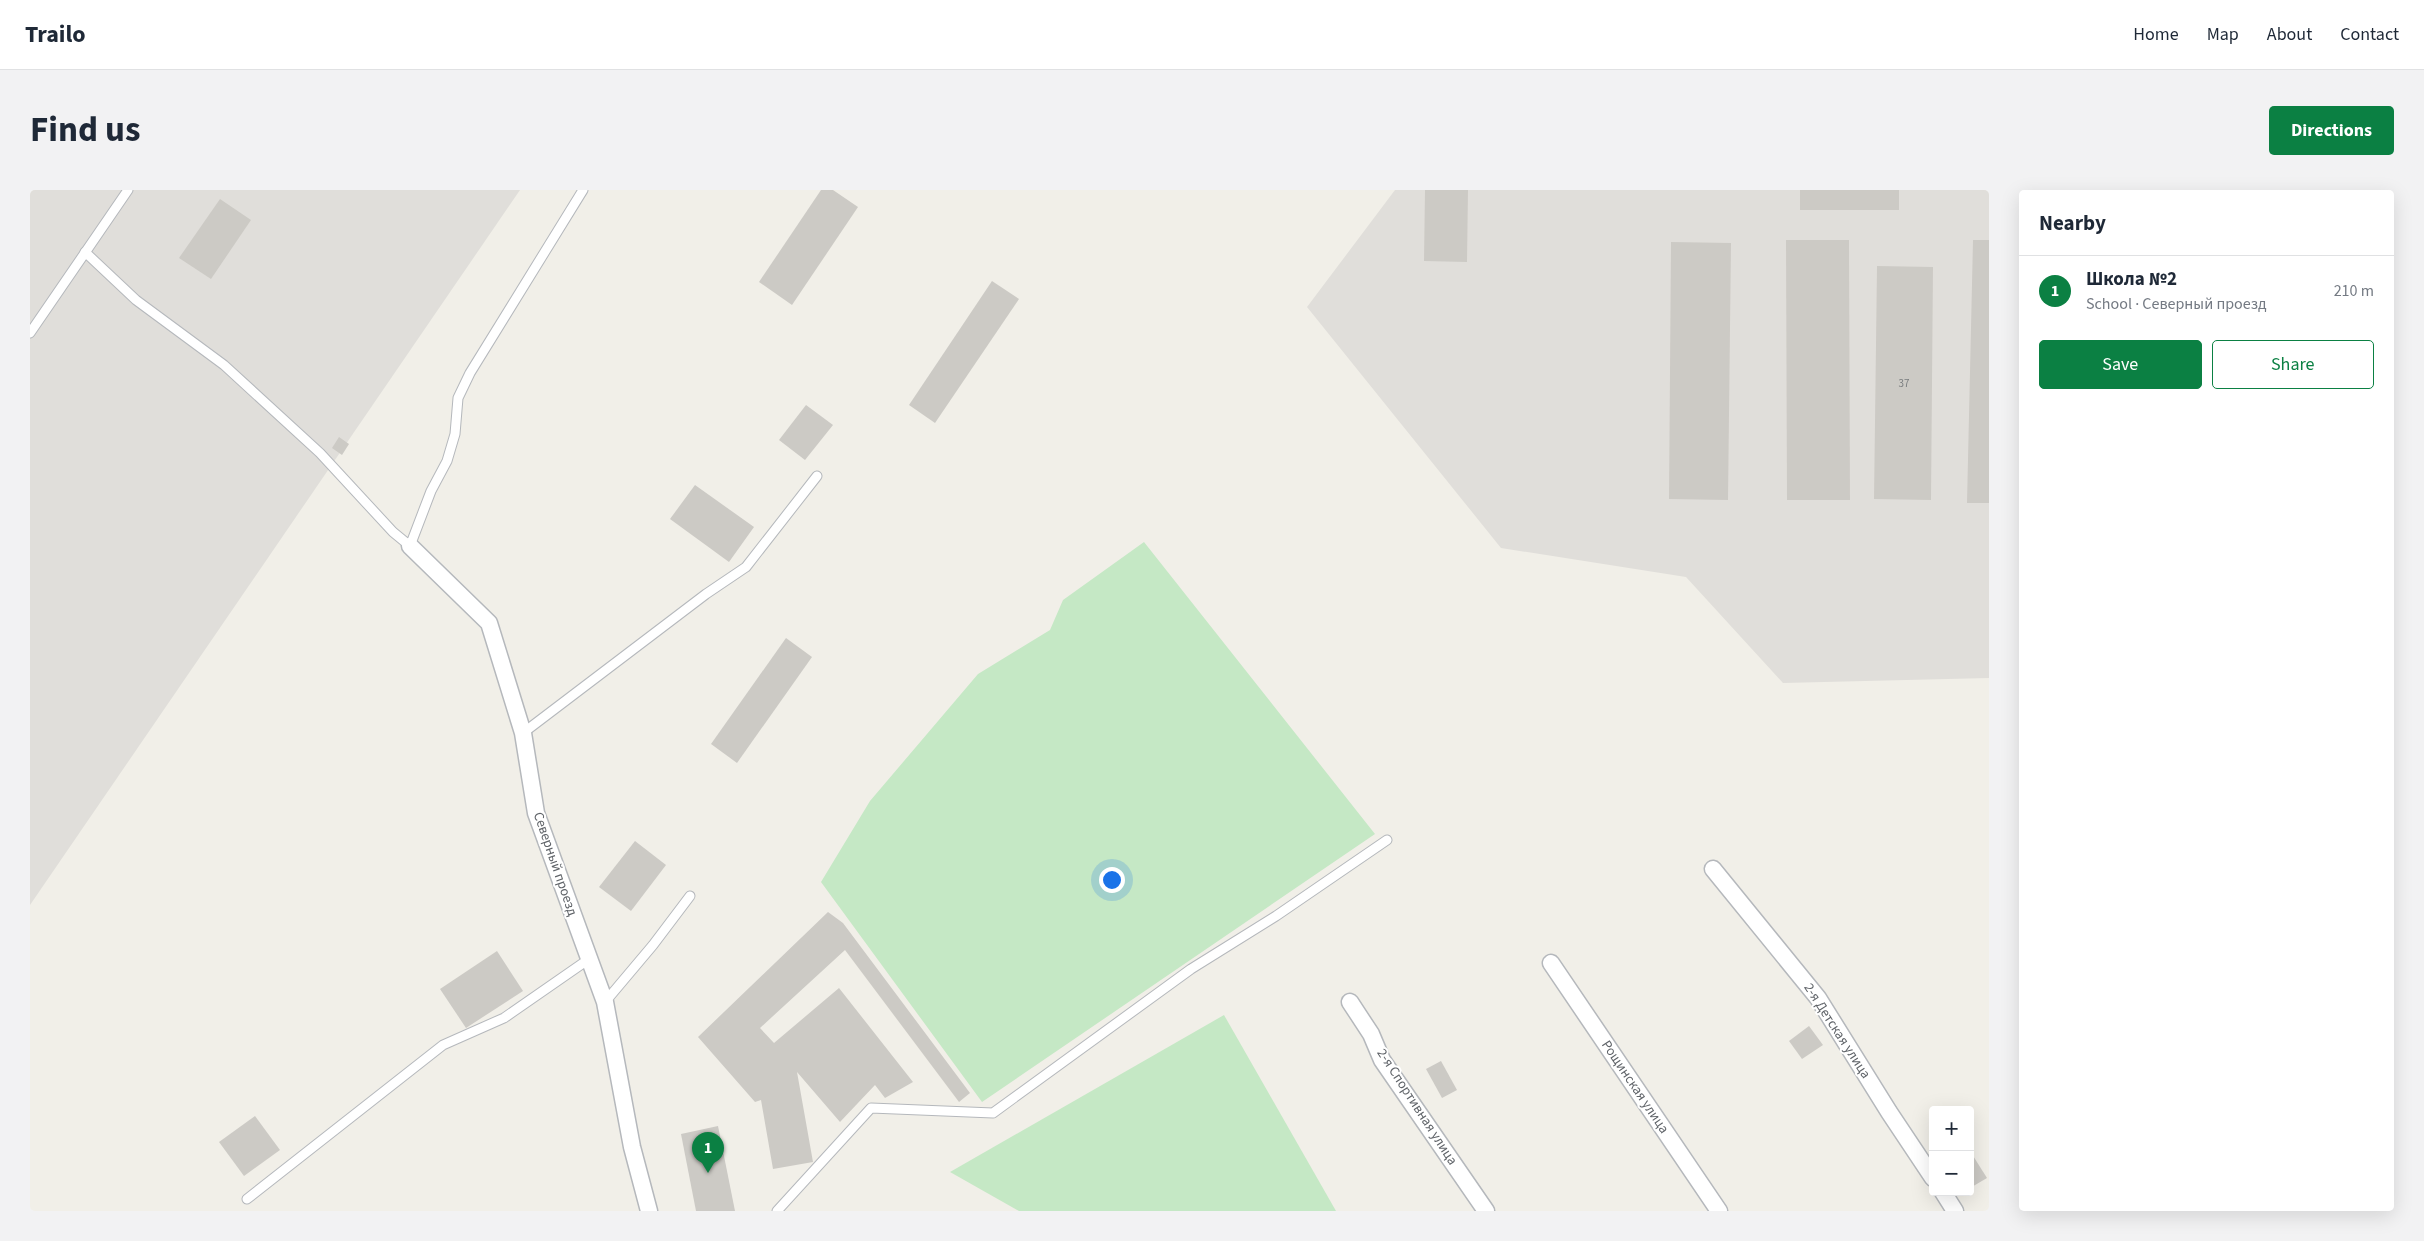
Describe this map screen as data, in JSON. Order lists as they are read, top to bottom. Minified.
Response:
{"streets":{"street":["Северный проезд","2-я Детская улица","Рощинская улица","2-я Спортивная улица"]},"house_numbers":["37"],"page":{"header":"Trailo","nav":["Home","Map","About","Contact"],"title":"Find us","buttons":["Directions",["Save","Share"]],"heading":"Nearby","list":[{"mark":"1","name":"Школа №2","note":"School · Северный проезд","value":"210 m"}],"map_buttons":["+","−"],"pins":"1"}}
